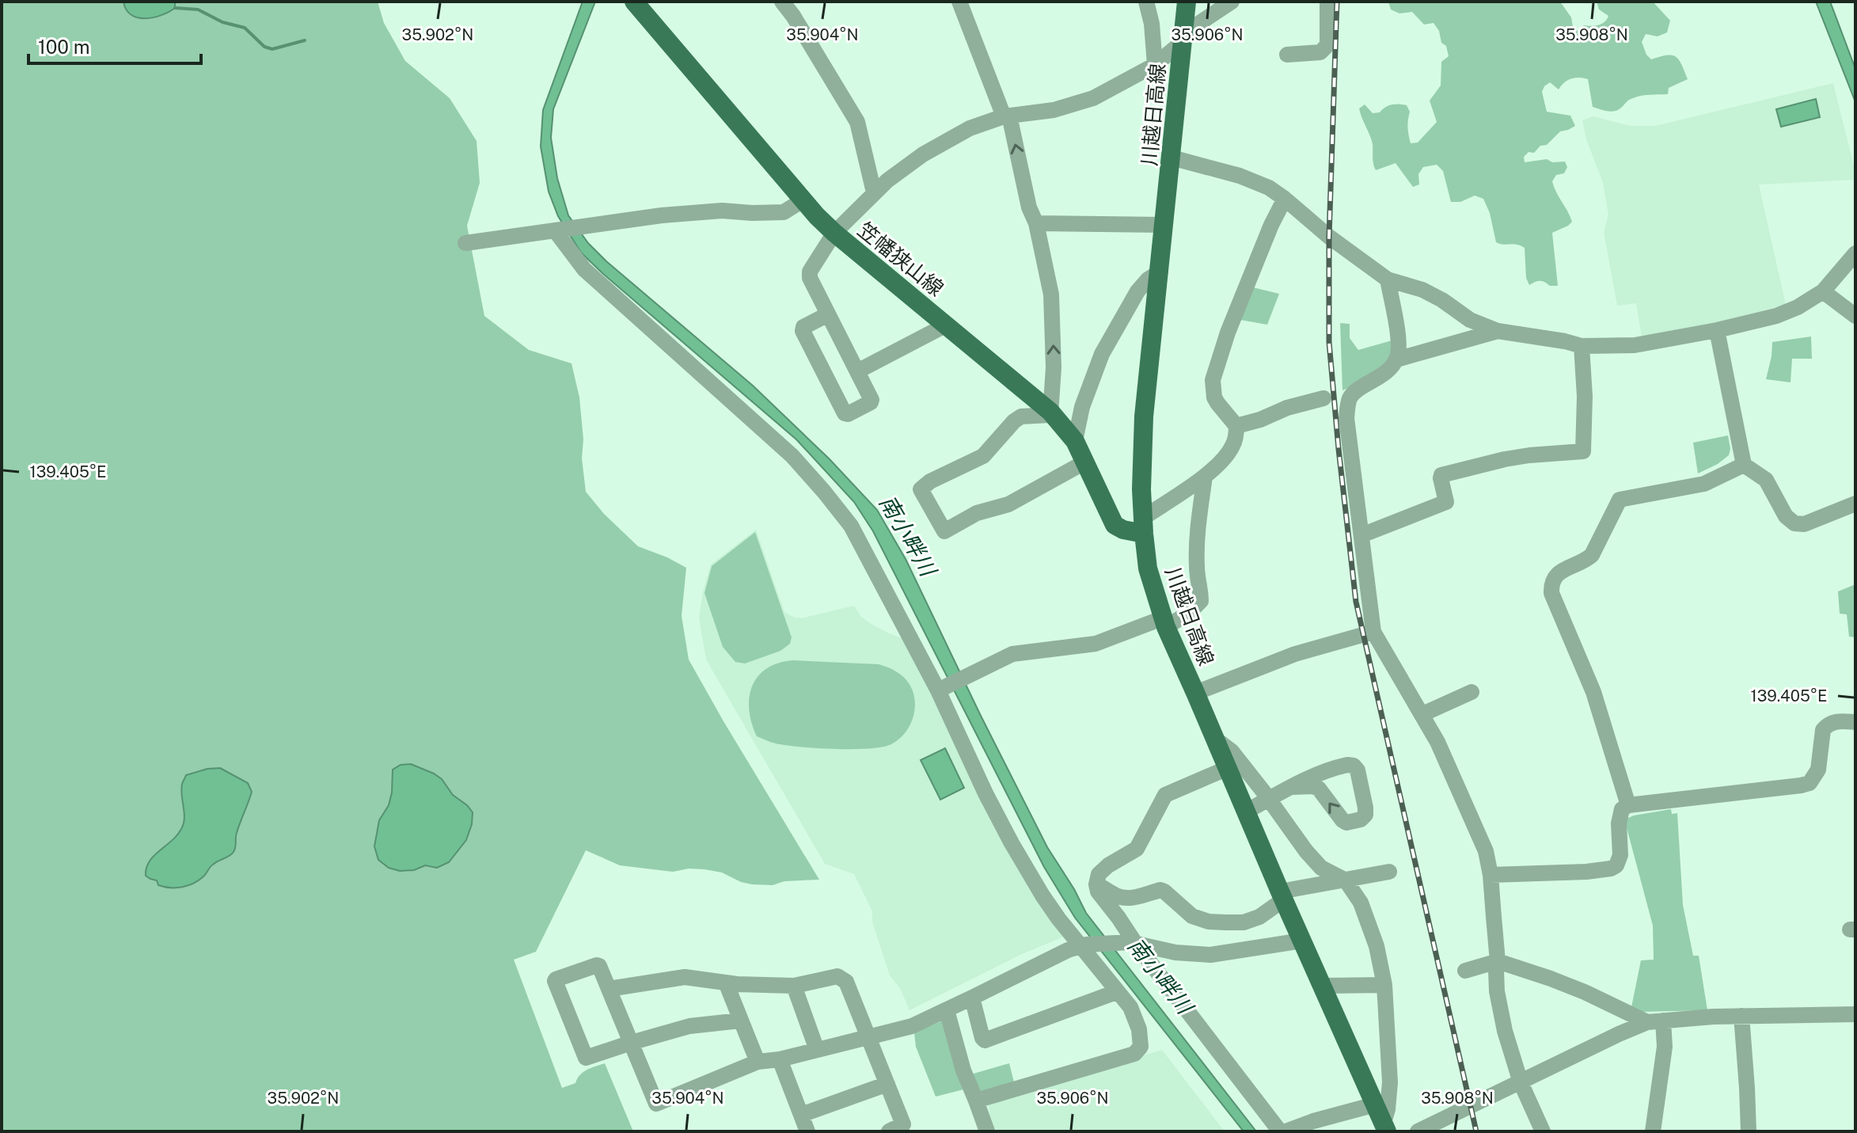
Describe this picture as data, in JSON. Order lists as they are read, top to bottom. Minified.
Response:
{"streets":{"main road":["川越日高線","笠幡狭山線"]},"crossings":[["川越日高線","笠幡狭山線"]],"water":["南小畔川"],"scale_bar":"100 m","coordinates":["35.902°N","35.904°N","35.906°N","35.908°N","139.405°E"]}
